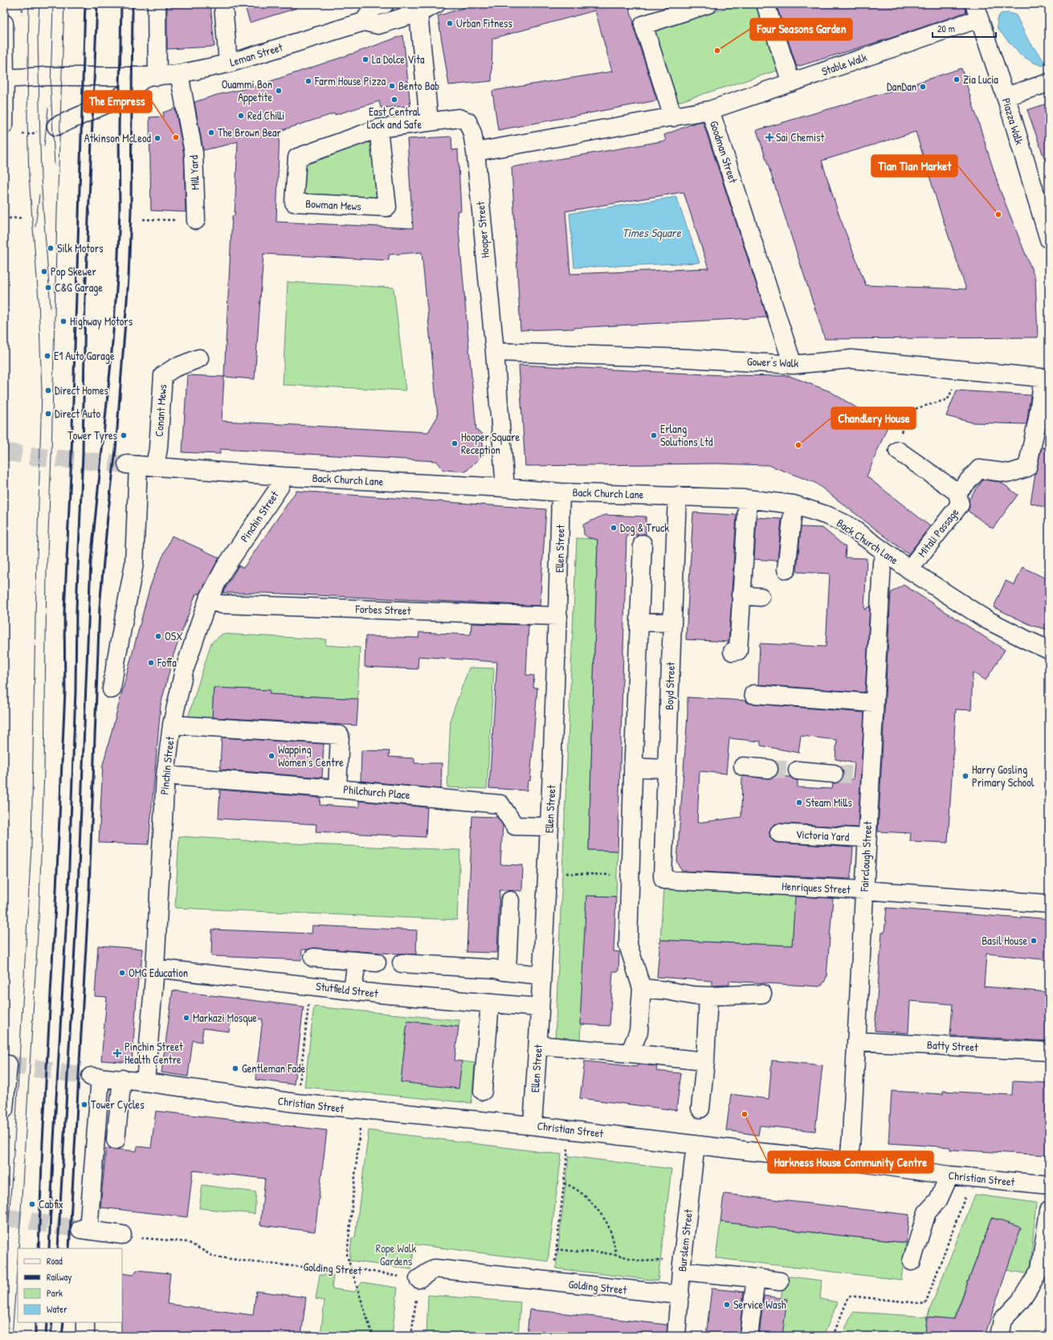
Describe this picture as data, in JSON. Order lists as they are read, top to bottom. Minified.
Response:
{"streets":{"street":["Leman Street","Stable Walk","Piazza Walk","Goodman Street","Mill Yard","Bowman Mews","Hooper Street","Gower's Walk","Conant Mews","Back Church Lane","Pinchin Street","Mitali Passage","Ellen Street","Forbes Street","Boyd Street","Philchurch Place","Victoria Yard","Fairclough Street","Henriques Street","Stutfield Street","Batty Street","Christian Street","Burslem Street","Golding Street"]},"crossings":[["Leman Street","Mill Yard"],["Stable Walk","Piazza Walk"],["Stable Walk","Goodman Street"],["Goodman Street","Hooper Street"],["Goodman Street","Gower's Walk"],["Bowman Mews","Hooper Street"],["Hooper Street","Gower's Walk"],["Hooper Street","Back Church Lane"],["Gower's Walk","Mitali Passage"],["Conant Mews","Back Church Lane"],["Back Church Lane","Pinchin Street"],["Back Church Lane","Mitali Passage"],["Back Church Lane","Ellen Street"],["Back Church Lane","Boyd Street"],["Back Church Lane","Fairclough Street"],["Pinchin Street","Forbes Street"],["Pinchin Street","Philchurch Place"],["Pinchin Street","Stutfield Street"],["Pinchin Street","Christian Street"],["Ellen Street","Forbes Street"],["Ellen Street","Philchurch Place"],["Ellen Street","Stutfield Street"],["Ellen Street","Christian Street"],["Boyd Street","Henriques Street"],["Victoria Yard","Fairclough Street"],["Fairclough Street","Henriques Street"],["Fairclough Street","Batty Street"],["Fairclough Street","Christian Street"],["Christian Street","Burslem Street"],["Christian Street","Golding Street"],["Burslem Street","Golding Street"]],"water":["Times Square"],"parks":["Rope Walk Gardens"],"places":{"other":["Urban Fitness","Four Seasons Garden","La Dolce Vita","Zia Lucia","Farm House Pizza","Bento Bab","DanDan","Ouammi Bon Appetite","East Central Lock and Safe","Red Chilli","The Brown Bear","The Empress","Atkinson McLeod","Tian Tian Market","Silk Motors","Pop Skewer","C&G Garage","Highway Motors","E1 Auto Garage","Direct Homes","Direct Auto","Tower Tyres","Erlang Solutions Ltd","Hooper Square Reception","Chandlery House","Dog & Truck","OSX","Foffa","Wapping Women's Centre","Harry Gosling Primary School","Steam Mills","Basil House","OMG Education","Markazi Mosque","Gentleman Fade","Tower Cycles","Harkness House Community Centre","Cabfix","Service Wash"],"health":["Sai Chemist","Pinchin Street Health Centre"]},"legend":["Road","Railway","Park","Water"],"scale_bar":"20 m"}
